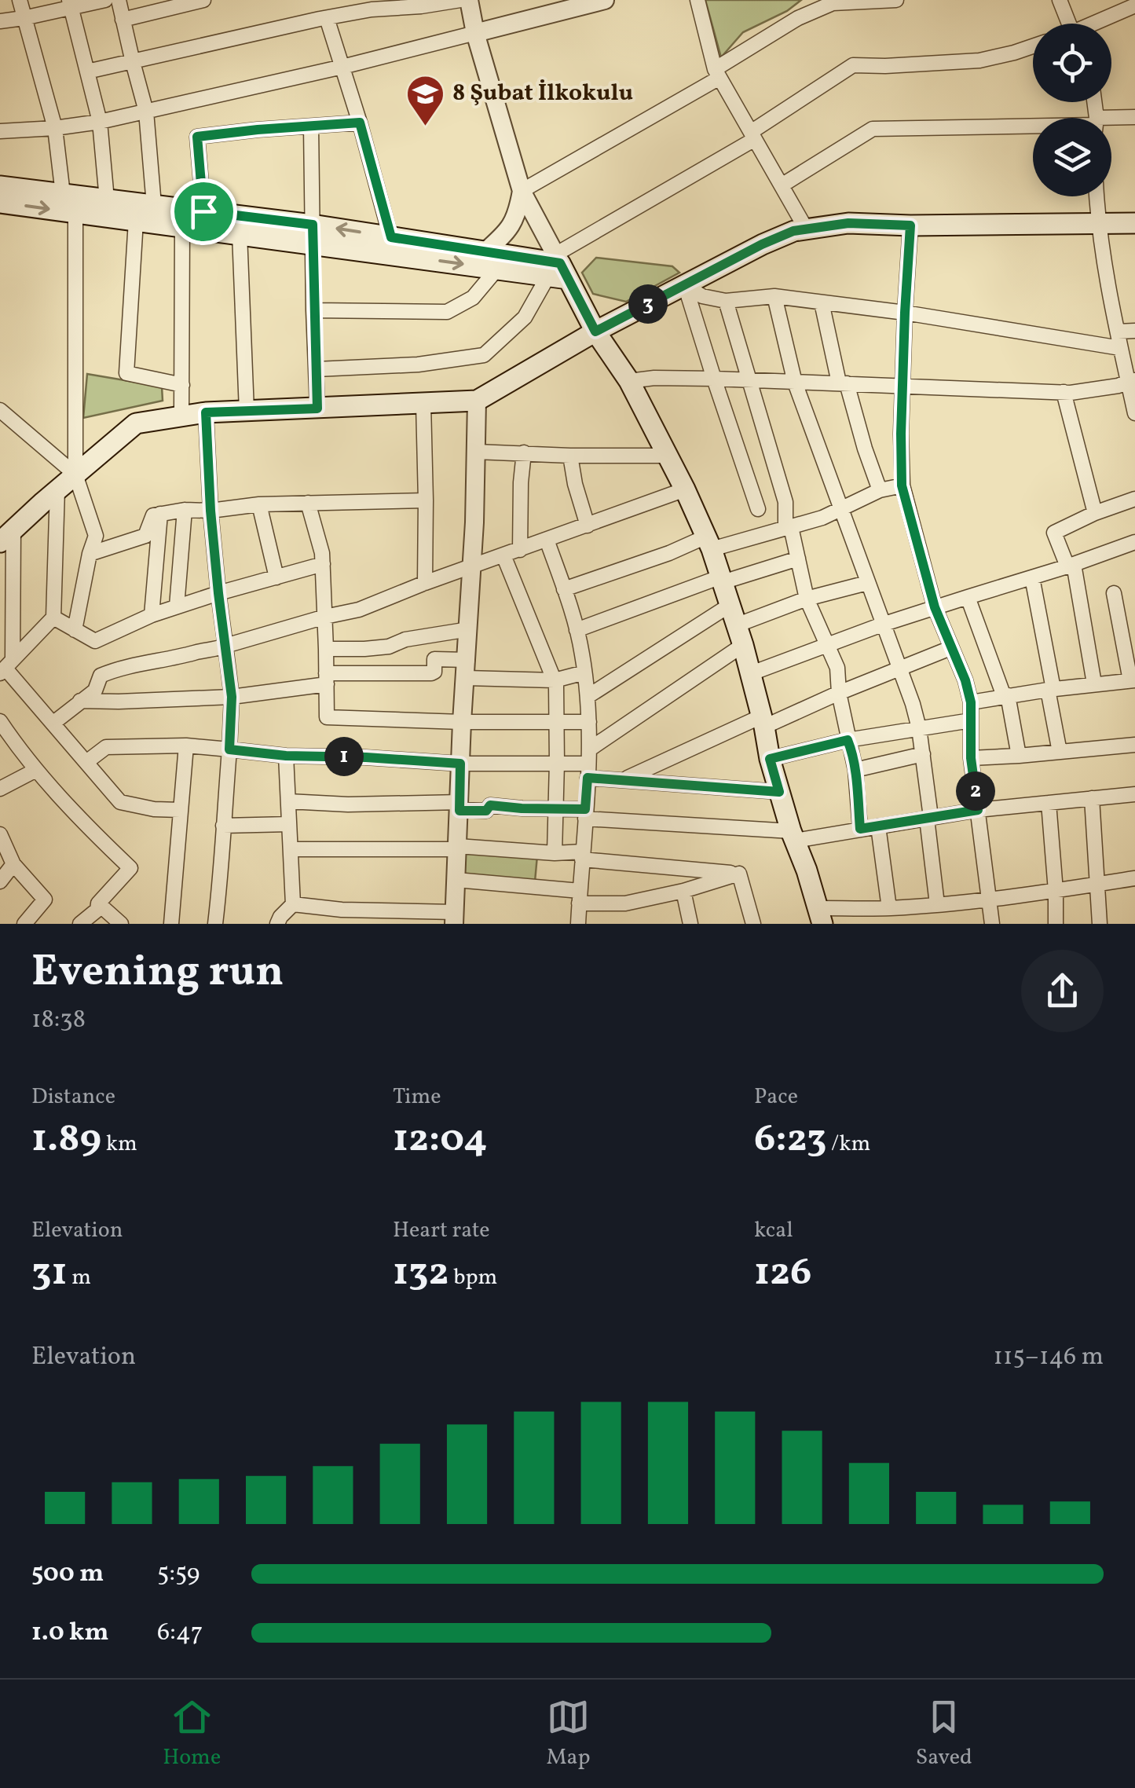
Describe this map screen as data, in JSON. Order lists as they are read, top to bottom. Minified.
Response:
{"places":{"school or university":["8 Şubat İlkokulu"]},"page":{"pins":["3","1","2"],"heading":["Evening run","18:38"],"stats":[["Distance","1.89 km"],["Time","12:04"],["Pace","6:23 /km"],["Elevation","31 m"],["Heart rate","132 bpm"],["kcal","126"]],"chart":["Elevation","115–146 m"],"list":[{"name":"500 m","note":"5:59"},{"name":"1.0 km","note":"6:47"}],"tabs":["Home","Map","Saved"]}}
